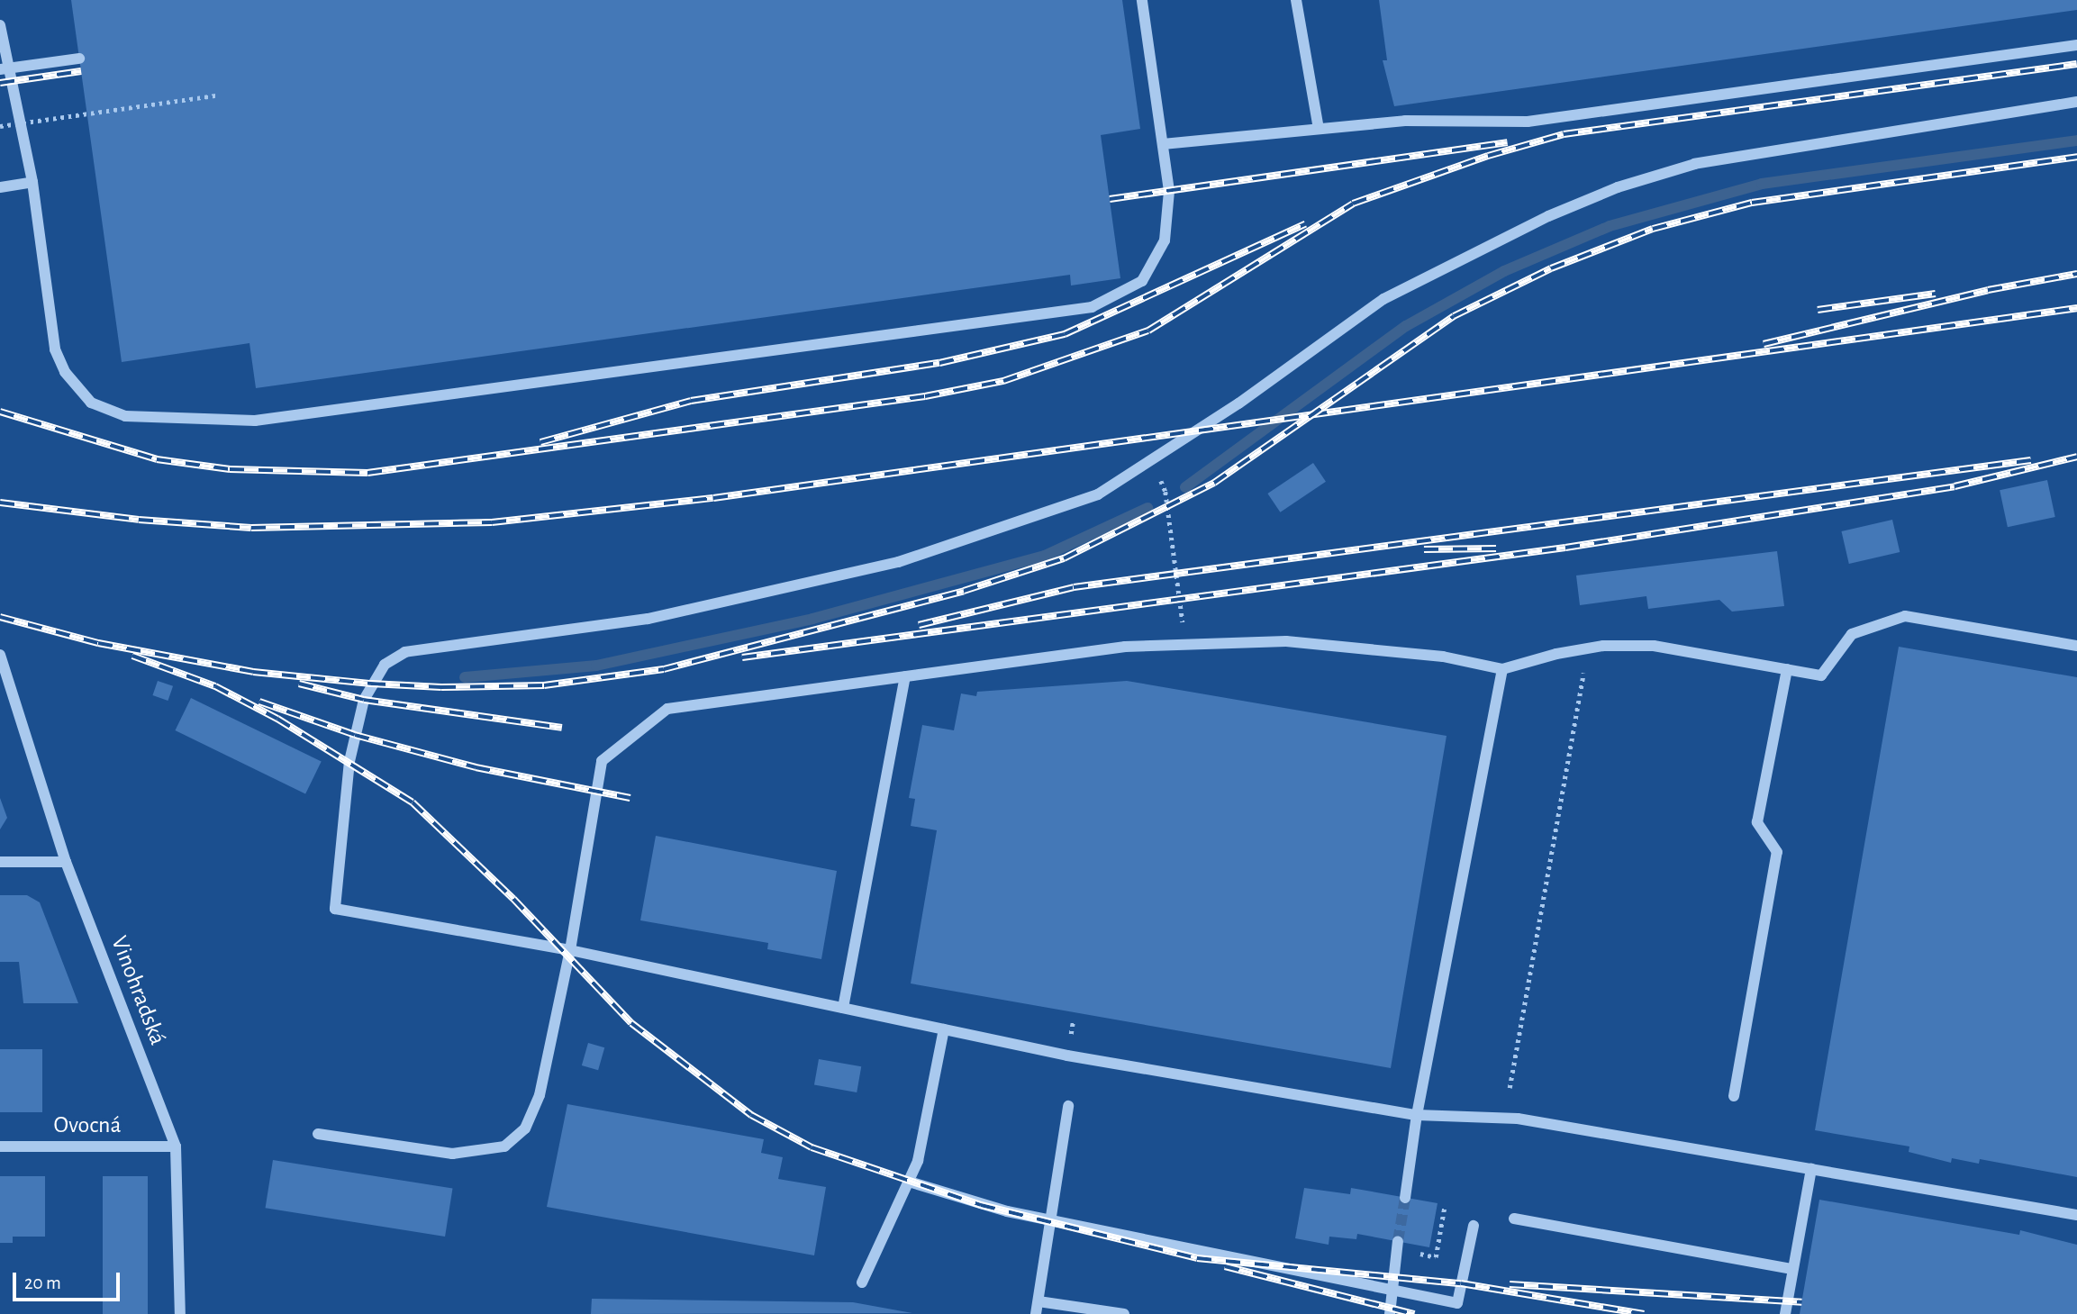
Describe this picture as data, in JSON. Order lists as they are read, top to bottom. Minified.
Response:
{"streets":{"street":["Vinohradská","Ovocná"]},"crossings":[["Vinohradská","Ovocná"]],"scale_bar":"20 m"}
